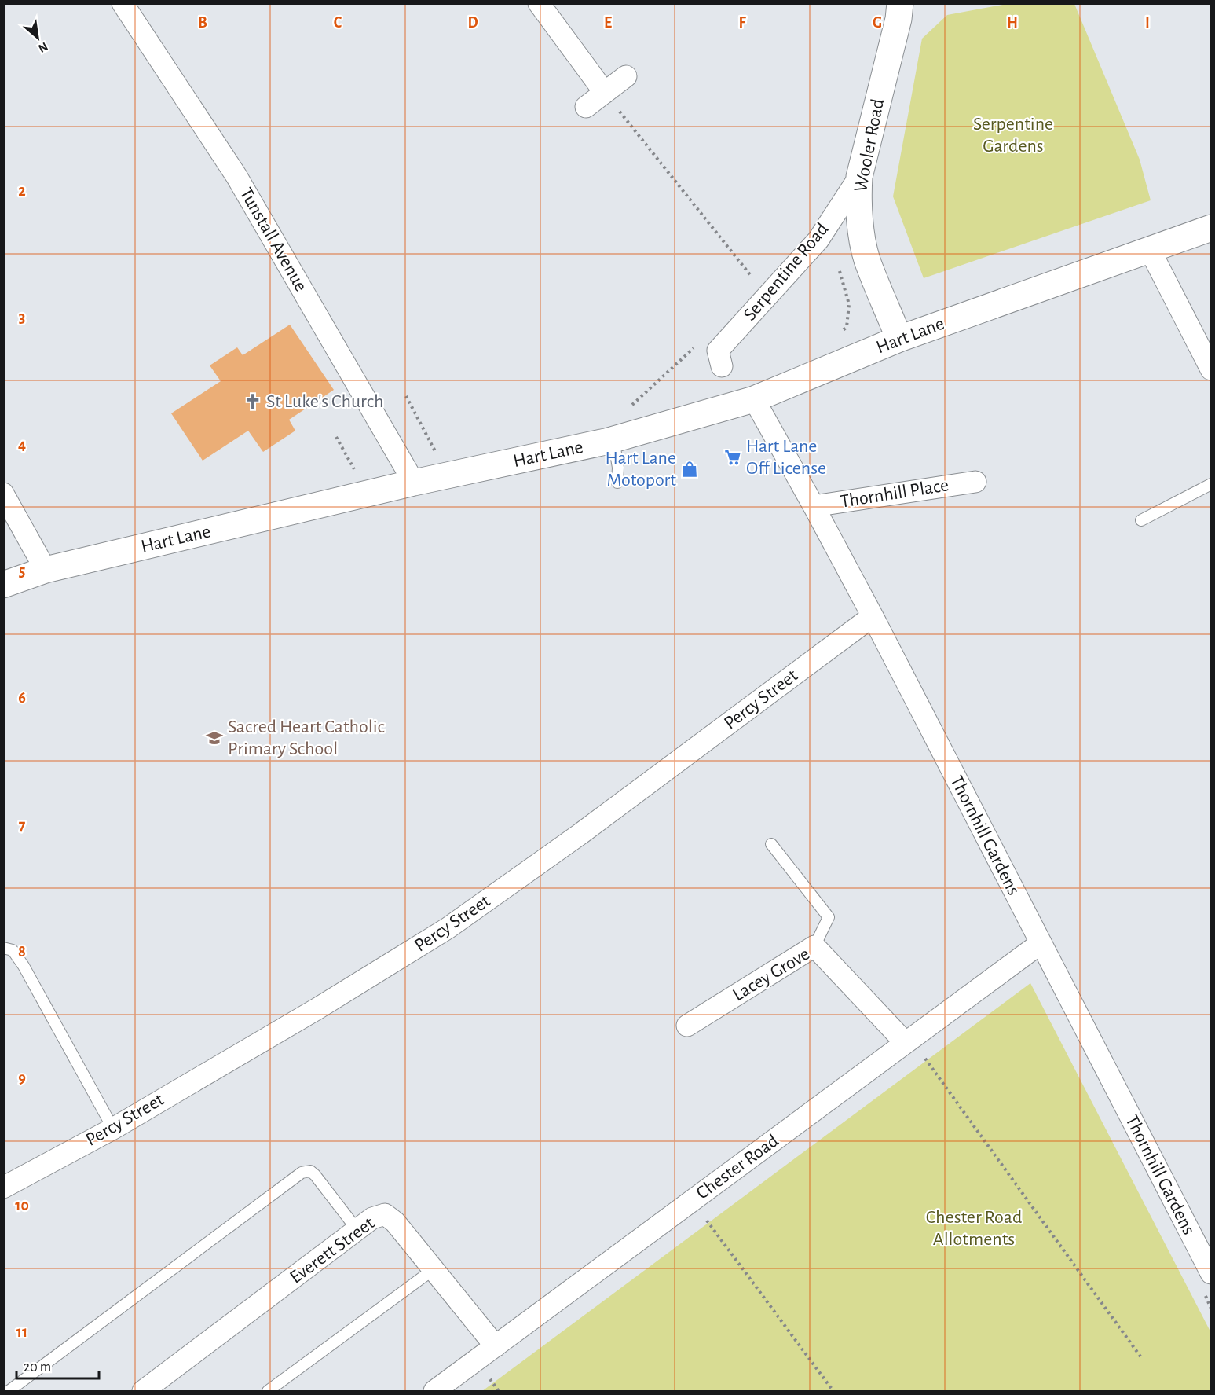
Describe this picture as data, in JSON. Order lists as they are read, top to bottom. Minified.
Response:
{"streets":{"street":["Wooler Road","Tunstall Avenue","Serpentine Road","Hart Lane","Thornhill Place","Percy Street","Thornhill Gardens","Lacey Grove","Chester Road","Everett Street"]},"crossings":[["Wooler Road","Serpentine Road"],["Wooler Road","Hart Lane"],["Tunstall Avenue","Hart Lane"],["Hart Lane","Thornhill Gardens"],["Thornhill Place","Thornhill Gardens"],["Percy Street","Thornhill Gardens"],["Thornhill Gardens","Chester Road"],["Lacey Grove","Chester Road"],["Chester Road","Everett Street"]],"parks":["Serpentine Gardens","Chester Road Allotments"],"places":{"church":["St Luke's Church"],"supermarket":["Hart Lane Off License"],"shop":["Hart Lane Motoport"],"school or university":["Sacred Heart Catholic Primary School"]},"scale_bar":"20 m","north":"bottom right","grid":{"columns":["B","C","D","E","F","G","H","I"],"rows":["2","3","4","5","6","7","8","9","10","11"]}}
